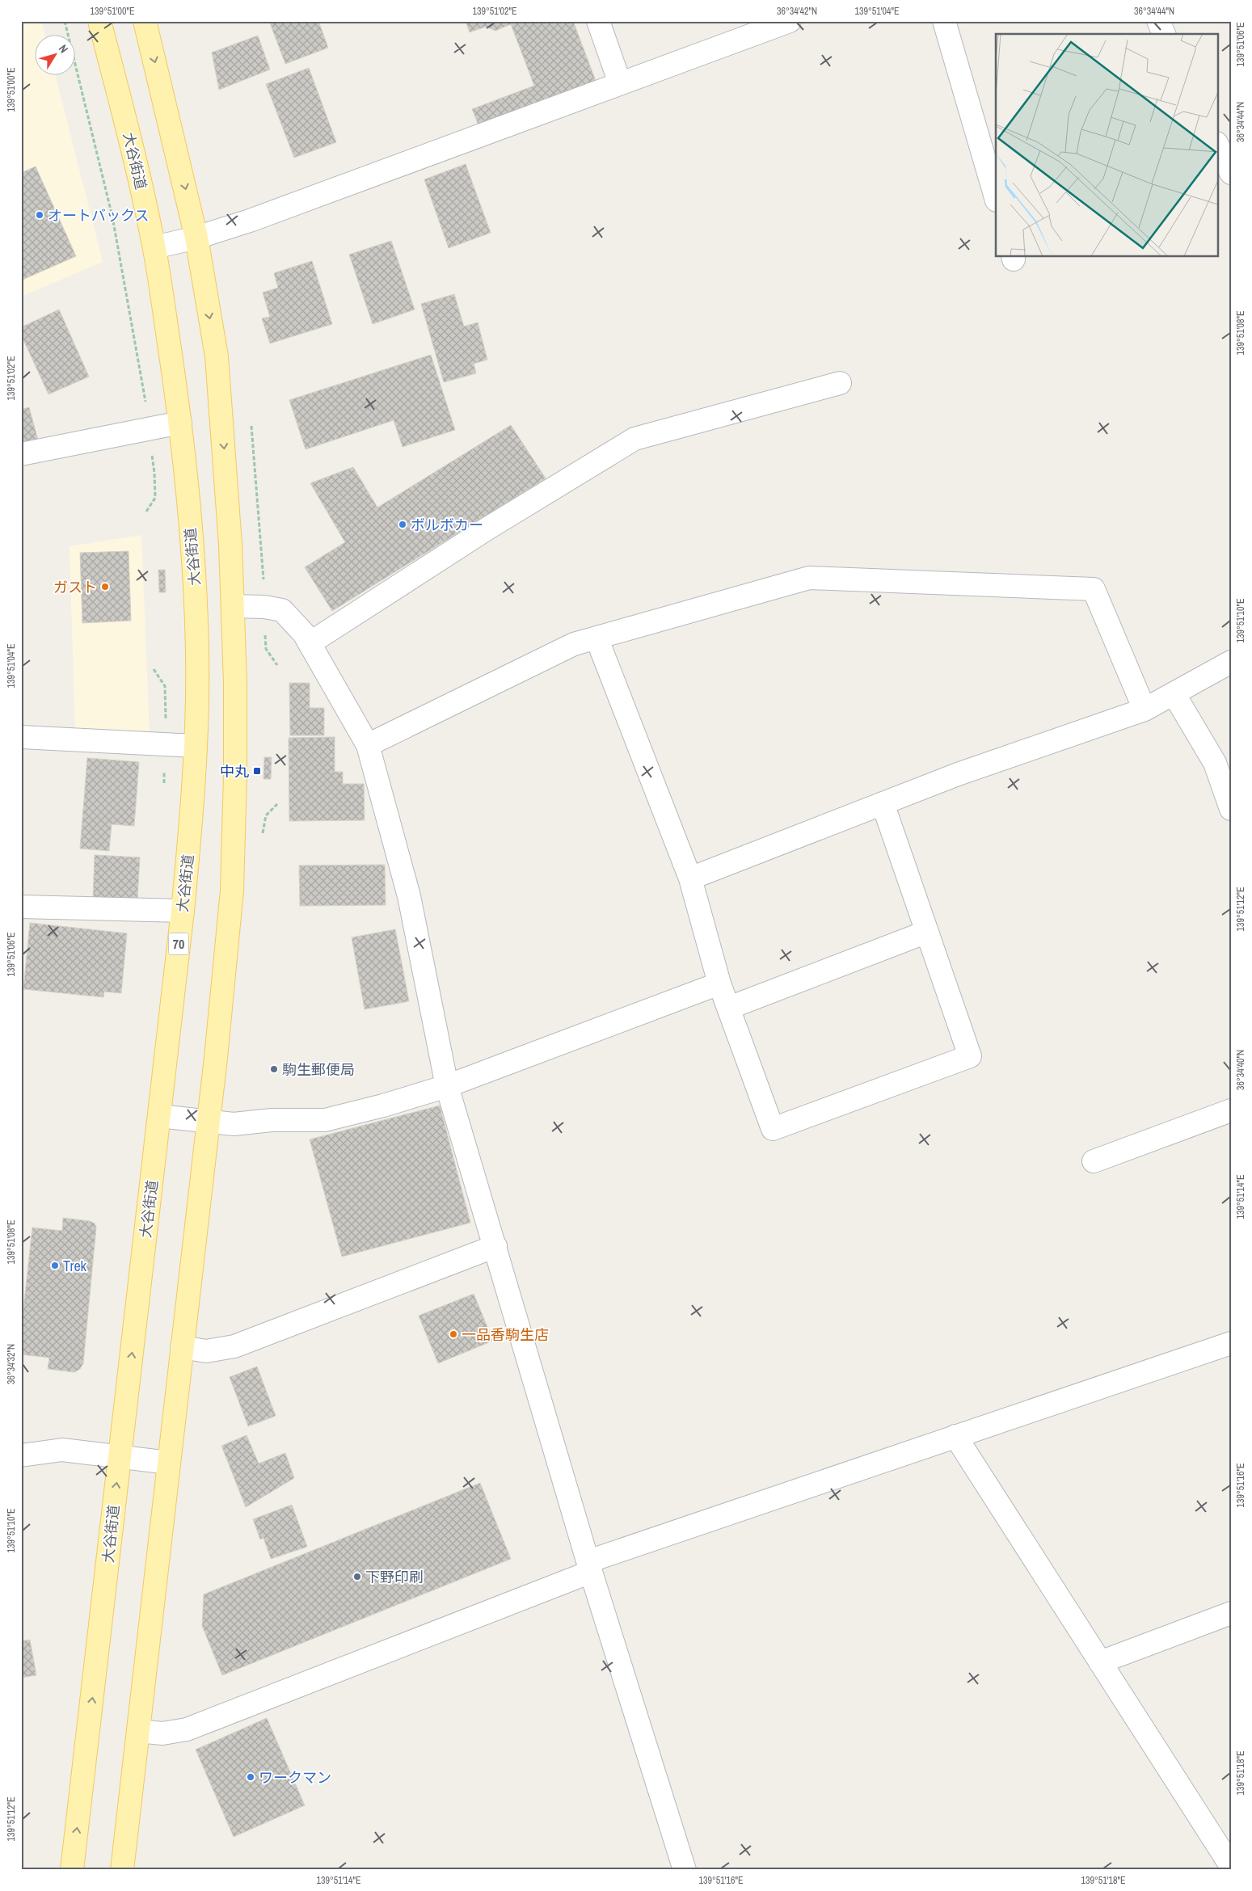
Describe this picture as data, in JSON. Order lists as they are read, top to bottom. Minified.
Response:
{"streets":{"main road":["大谷街道","70"]},"places":{"other":["オートバックス","ボルボカー","ガスト","駒生郵便局","Trek","一品香駒生店","下野印刷","ワークマン"],"transit":["中丸"]},"north":"top right","coordinates":["139°51'00\"E","139°51'02\"E","36°34'42\"N","139°51'04\"E","36°34'44\"N","139°51'06\"E","139°51'08\"E","139°51'10\"E","139°51'12\"E","36°34'40\"N","139°51'14\"E","36°34'32\"N","139°51'16\"E","139°51'18\"E"]}
